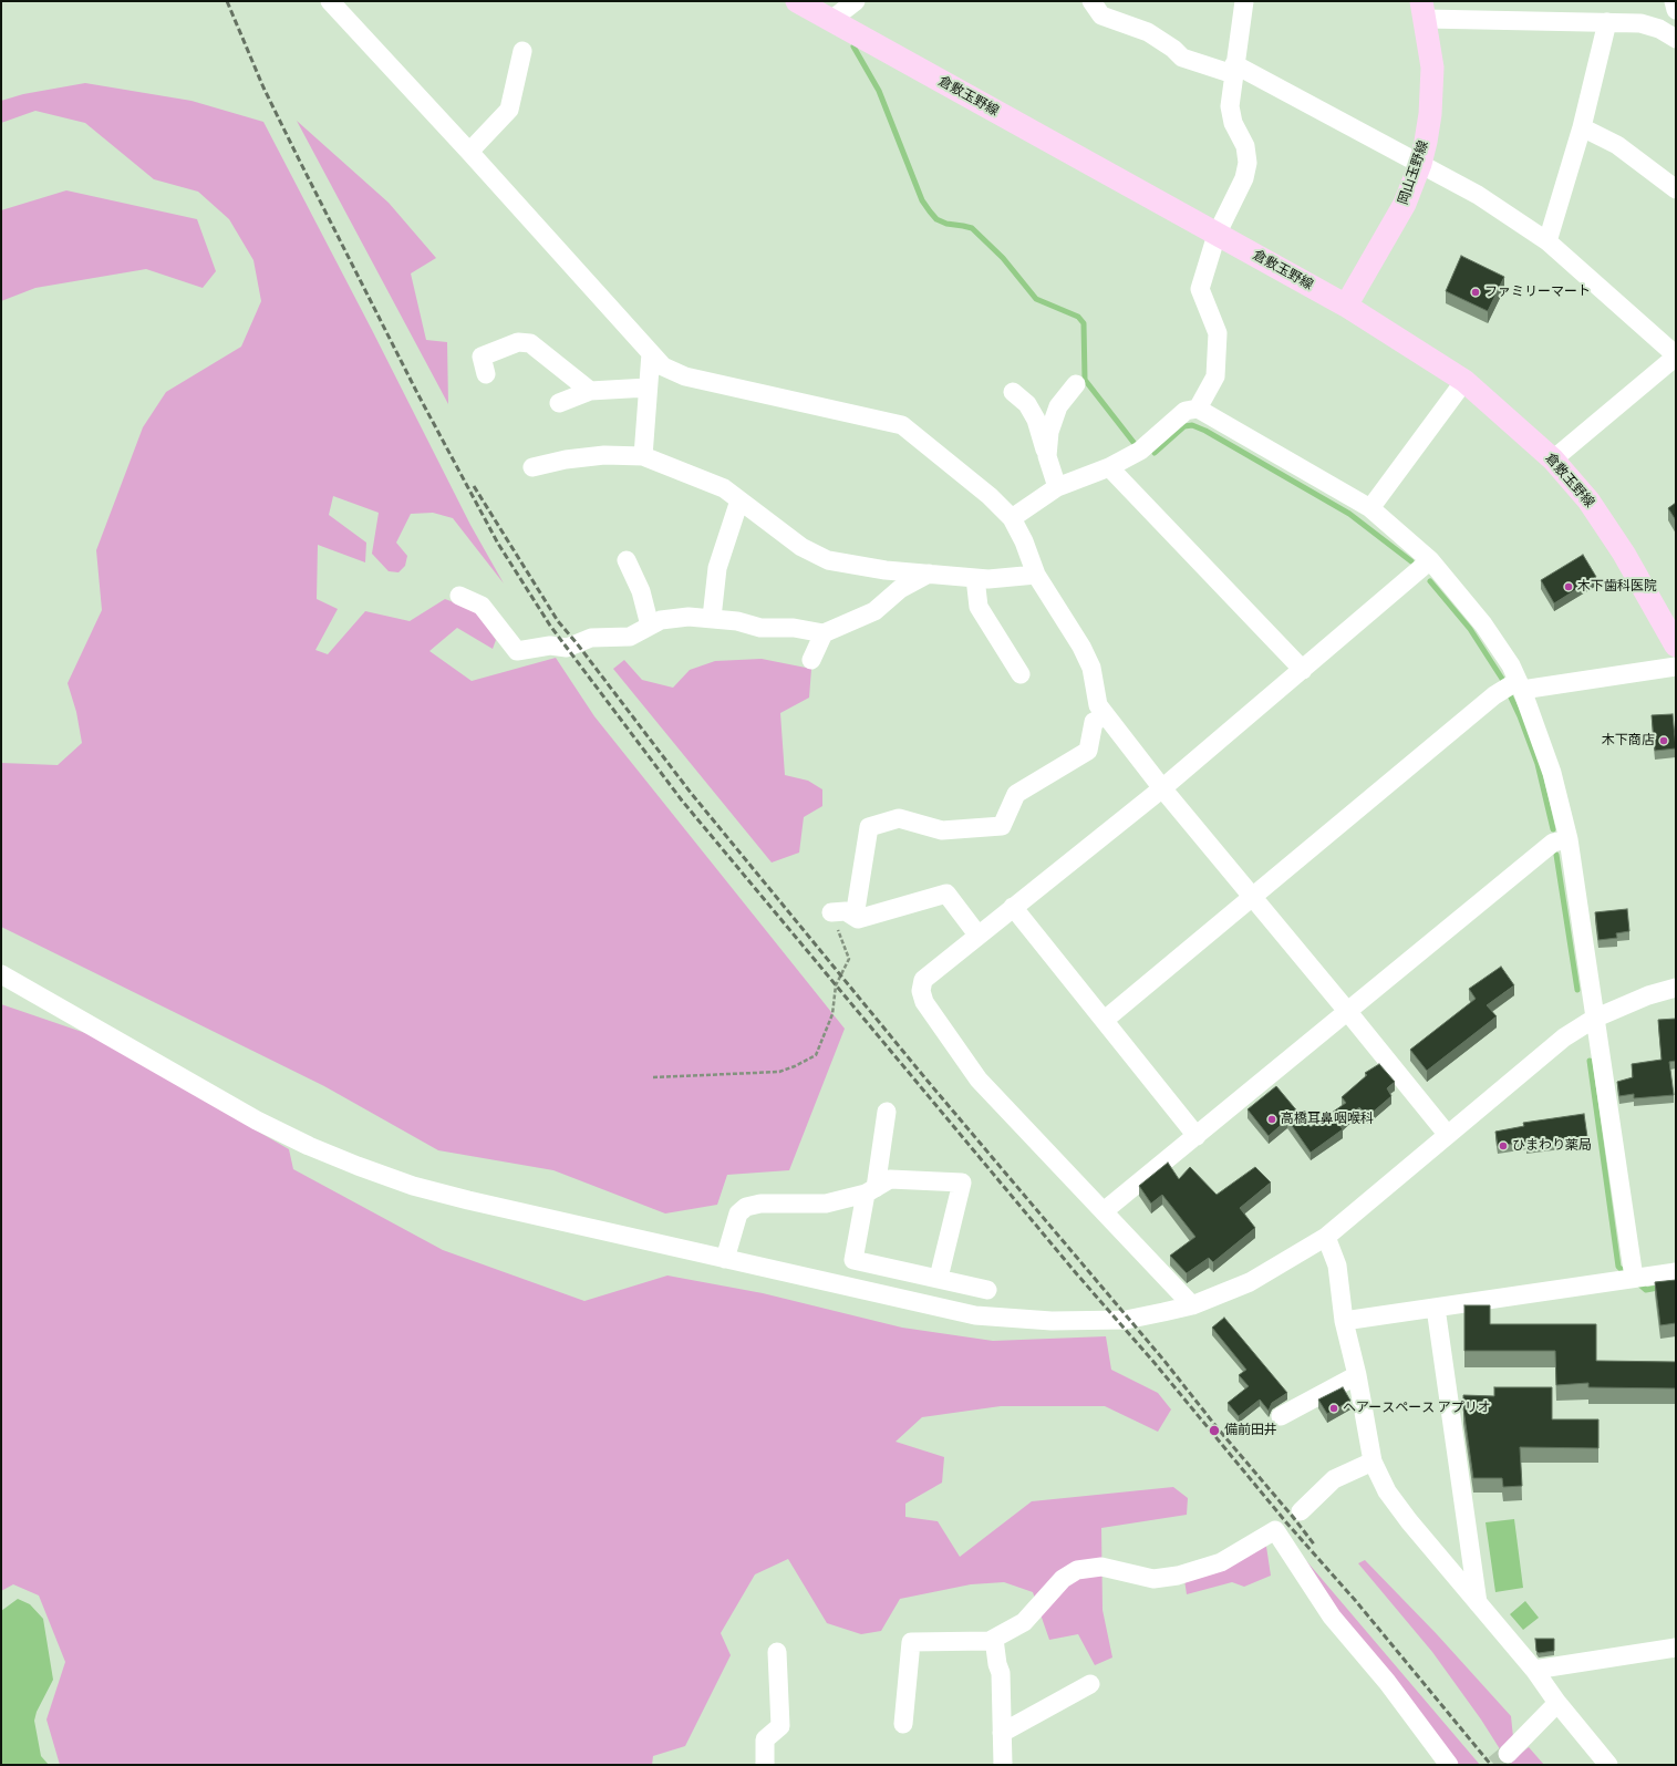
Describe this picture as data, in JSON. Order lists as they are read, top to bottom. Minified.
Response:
{"streets":{"main road":["倉敷玉野線","岡山玉野線"]},"crossings":[["倉敷玉野線","岡山玉野線"]],"places":["ファミリーマート","木下歯科医院","木下商店","高橋耳鼻咽喉科","ひまわり薬局","ヘアースペース アプリオ","備前田井"]}
